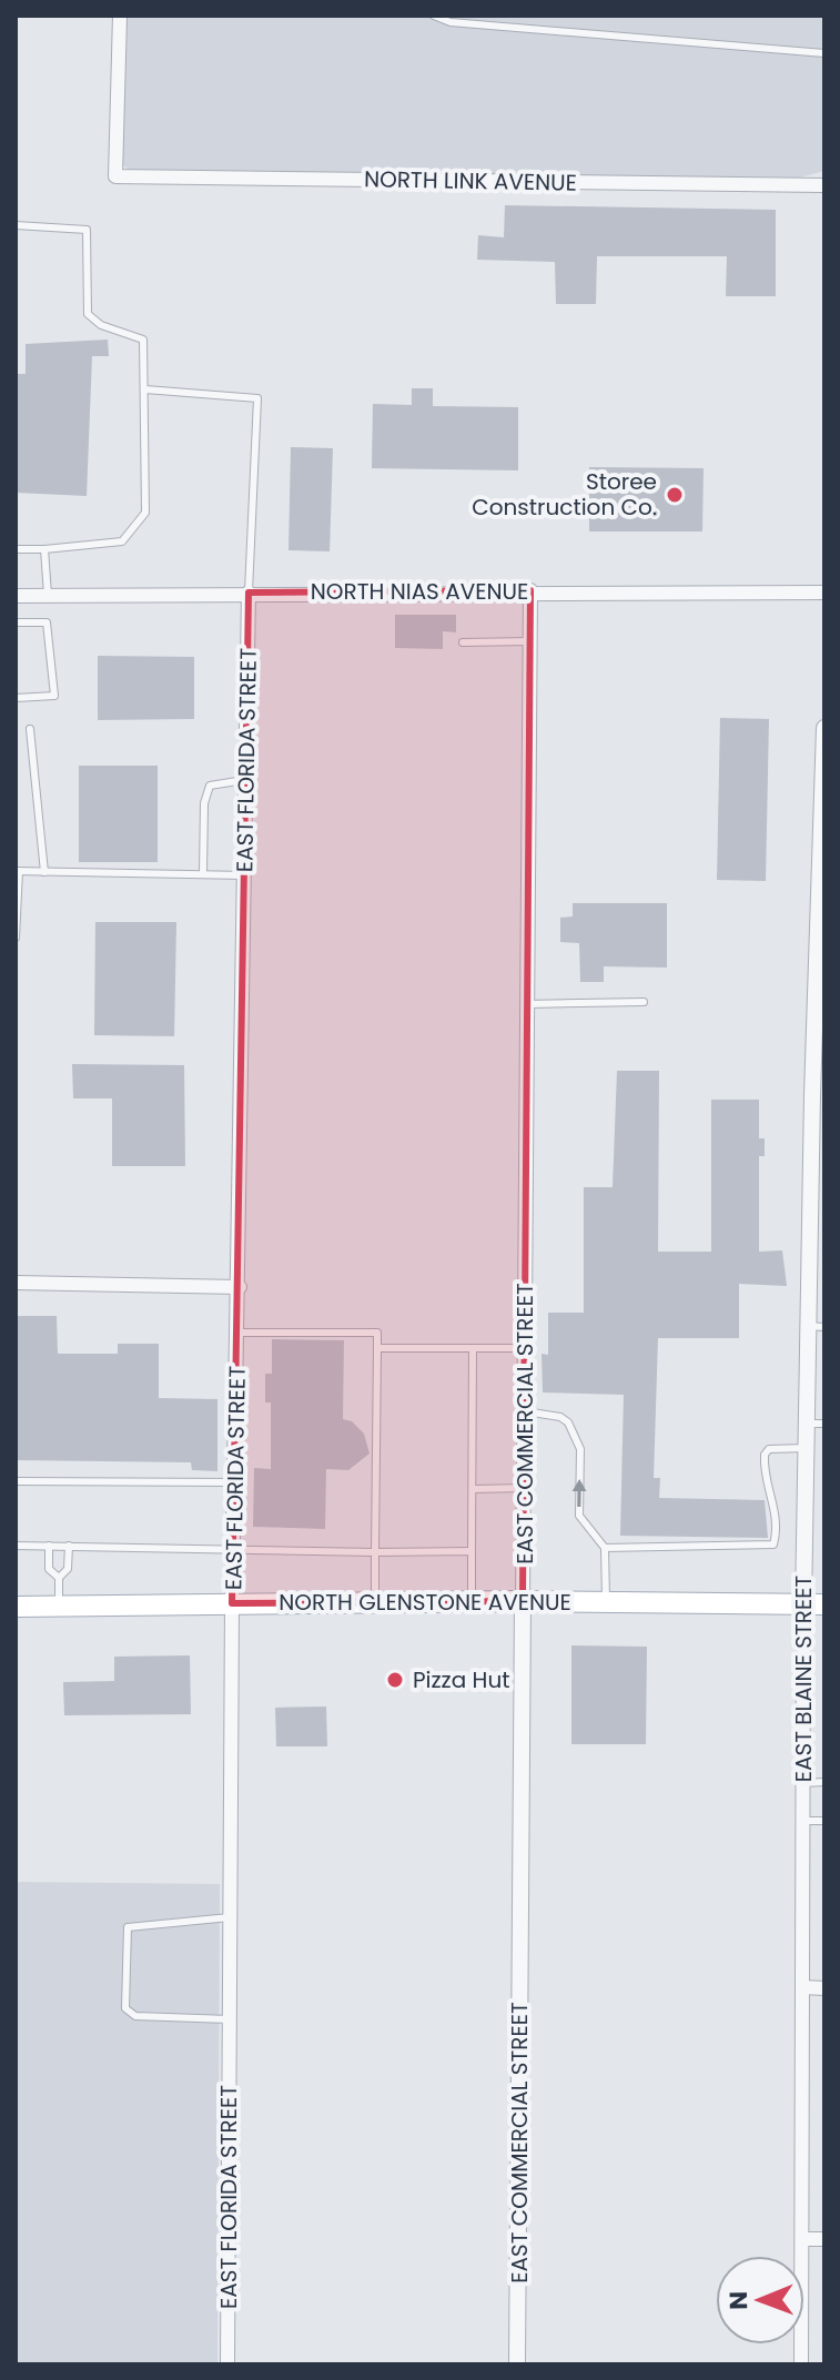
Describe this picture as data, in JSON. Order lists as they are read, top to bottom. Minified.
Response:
{"streets":{"main road":["NORTH GLENSTONE AVENUE"],"street":["NORTH LINK AVENUE","NORTH NIAS AVENUE","EAST FLORIDA STREET","EAST COMMERCIAL STREET","EAST BLAINE STREET"]},"crossings":[["NORTH NIAS AVENUE","EAST FLORIDA STREET"],["NORTH NIAS AVENUE","EAST COMMERCIAL STREET"],["EAST FLORIDA STREET","NORTH GLENSTONE AVENUE"],["EAST COMMERCIAL STREET","NORTH GLENSTONE AVENUE"],["NORTH GLENSTONE AVENUE","EAST BLAINE STREET"]],"places":["Storee Construction Co.","Pizza Hut"],"north":"left"}
